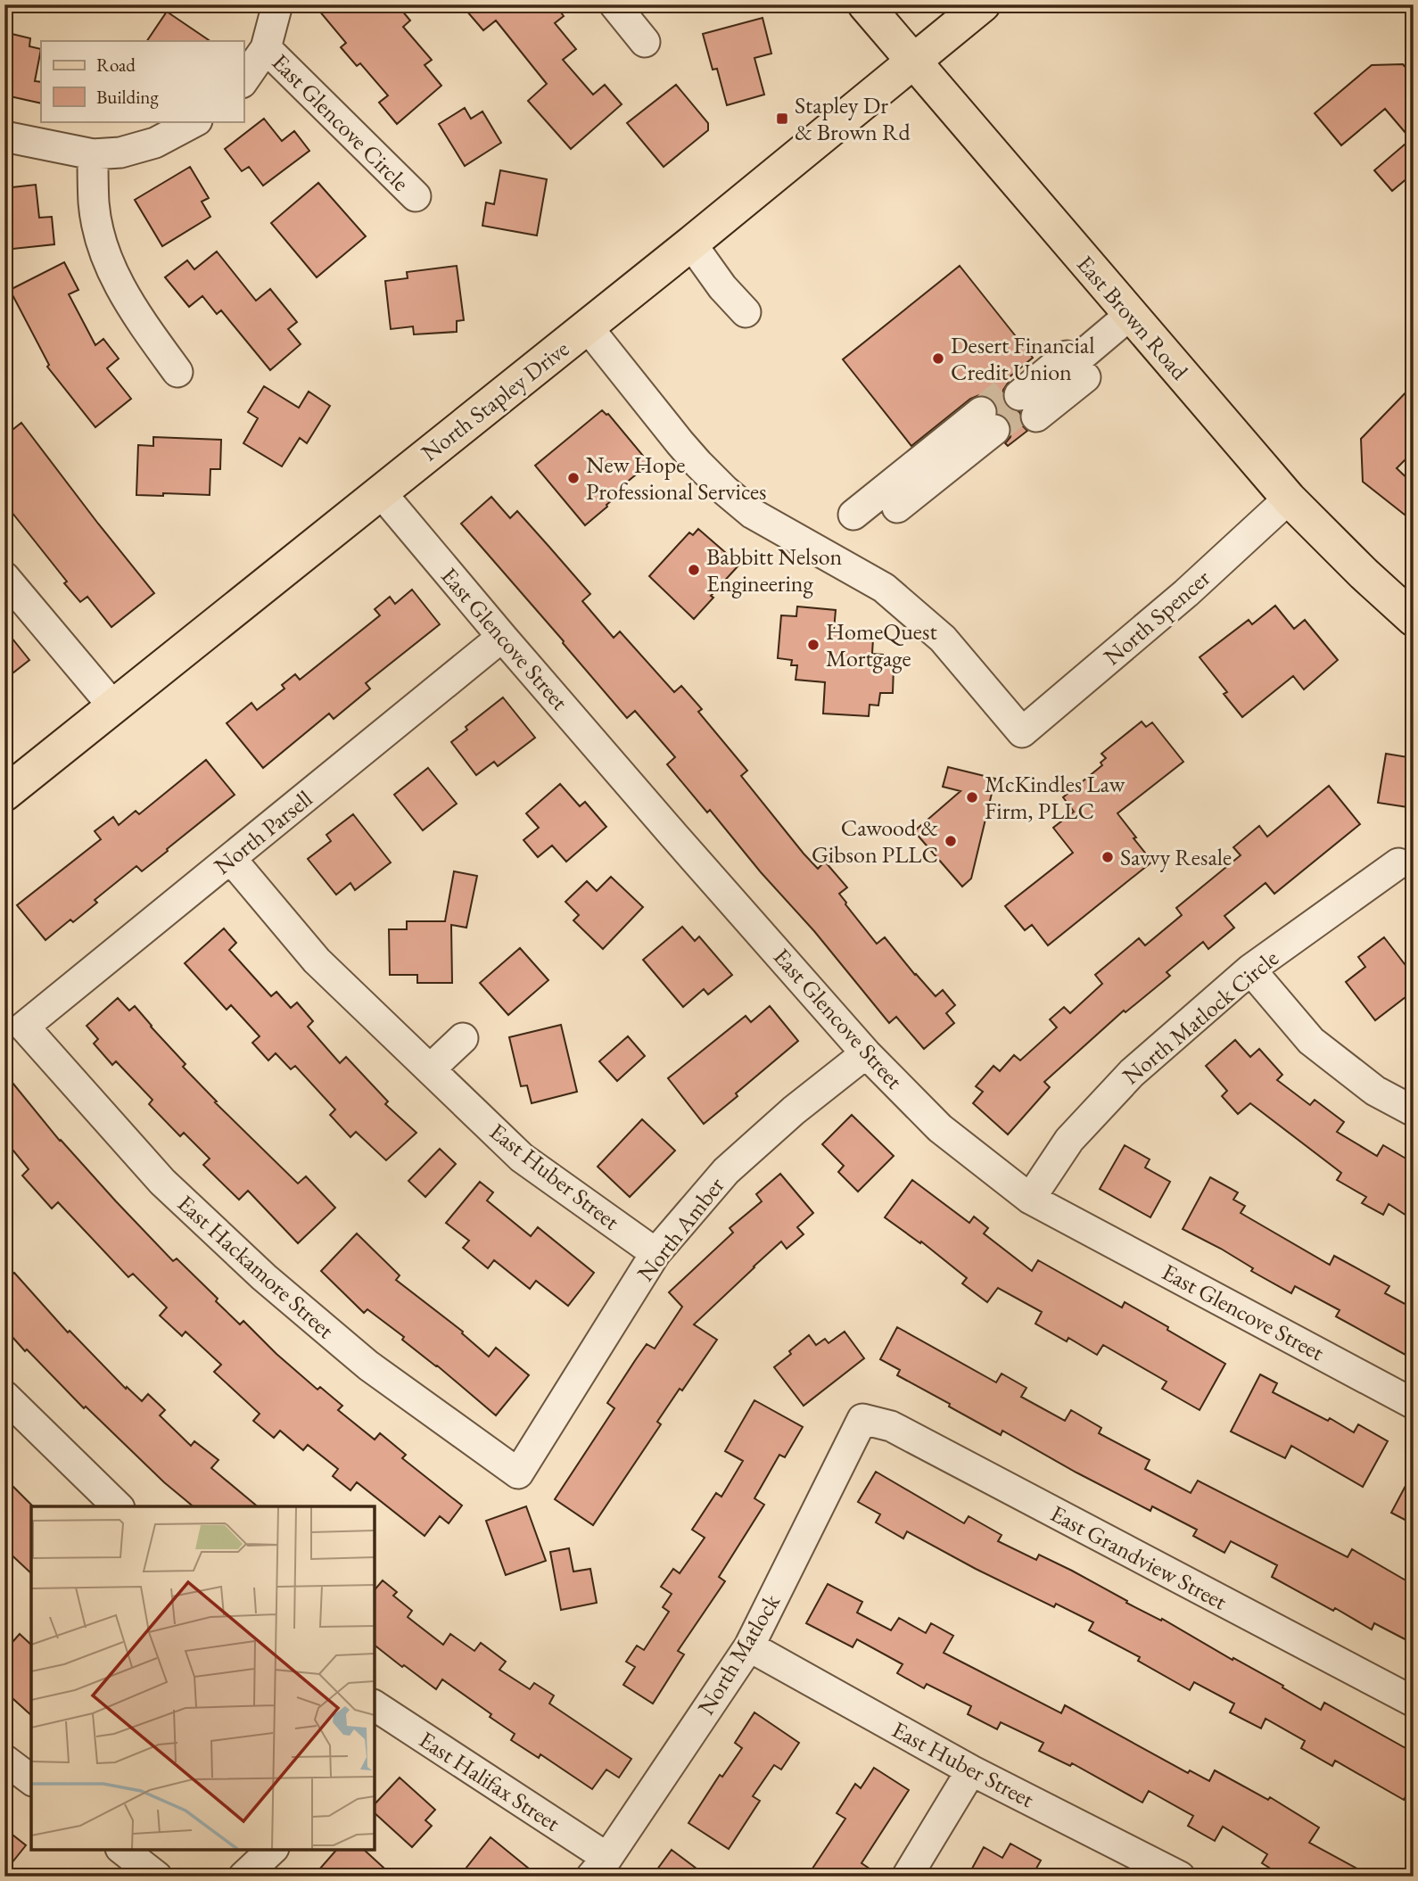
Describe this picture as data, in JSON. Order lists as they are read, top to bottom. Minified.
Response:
{"streets":{"main road":["East Brown Road","North Stapley Drive"],"street":["East Glencove Circle","North Spencer","East Glencove Street","North Parsell","North Matlock Circle","East Huber Street","North Amber","East Hackamore Street","East Grandview Street","North Matlock","East Halifax Street"]},"crossings":[["East Brown Road","North Stapley Drive"],["East Brown Road","North Spencer"],["North Stapley Drive","North Spencer"],["North Stapley Drive","East Glencove Street"],["East Glencove Street","North Parsell"],["East Glencove Street","North Matlock Circle"],["East Glencove Street","North Amber"],["North Parsell","East Huber Street"],["North Parsell","East Hackamore Street"],["East Huber Street","North Amber"],["East Huber Street","North Matlock"],["North Amber","East Hackamore Street"],["East Grandview Street","North Matlock"],["North Matlock","East Halifax Street"]],"places":{"transit":["Stapley Dr & Brown Rd"],"other":["Desert Financial Credit Union","New Hope Professional Services","Babbitt Nelson Engineering","HomeQuest Mortgage","McKindles Law Firm, PLLC","Cawood & Gibson PLLC","Savvy Resale"]},"legend":["Road","Building"]}
